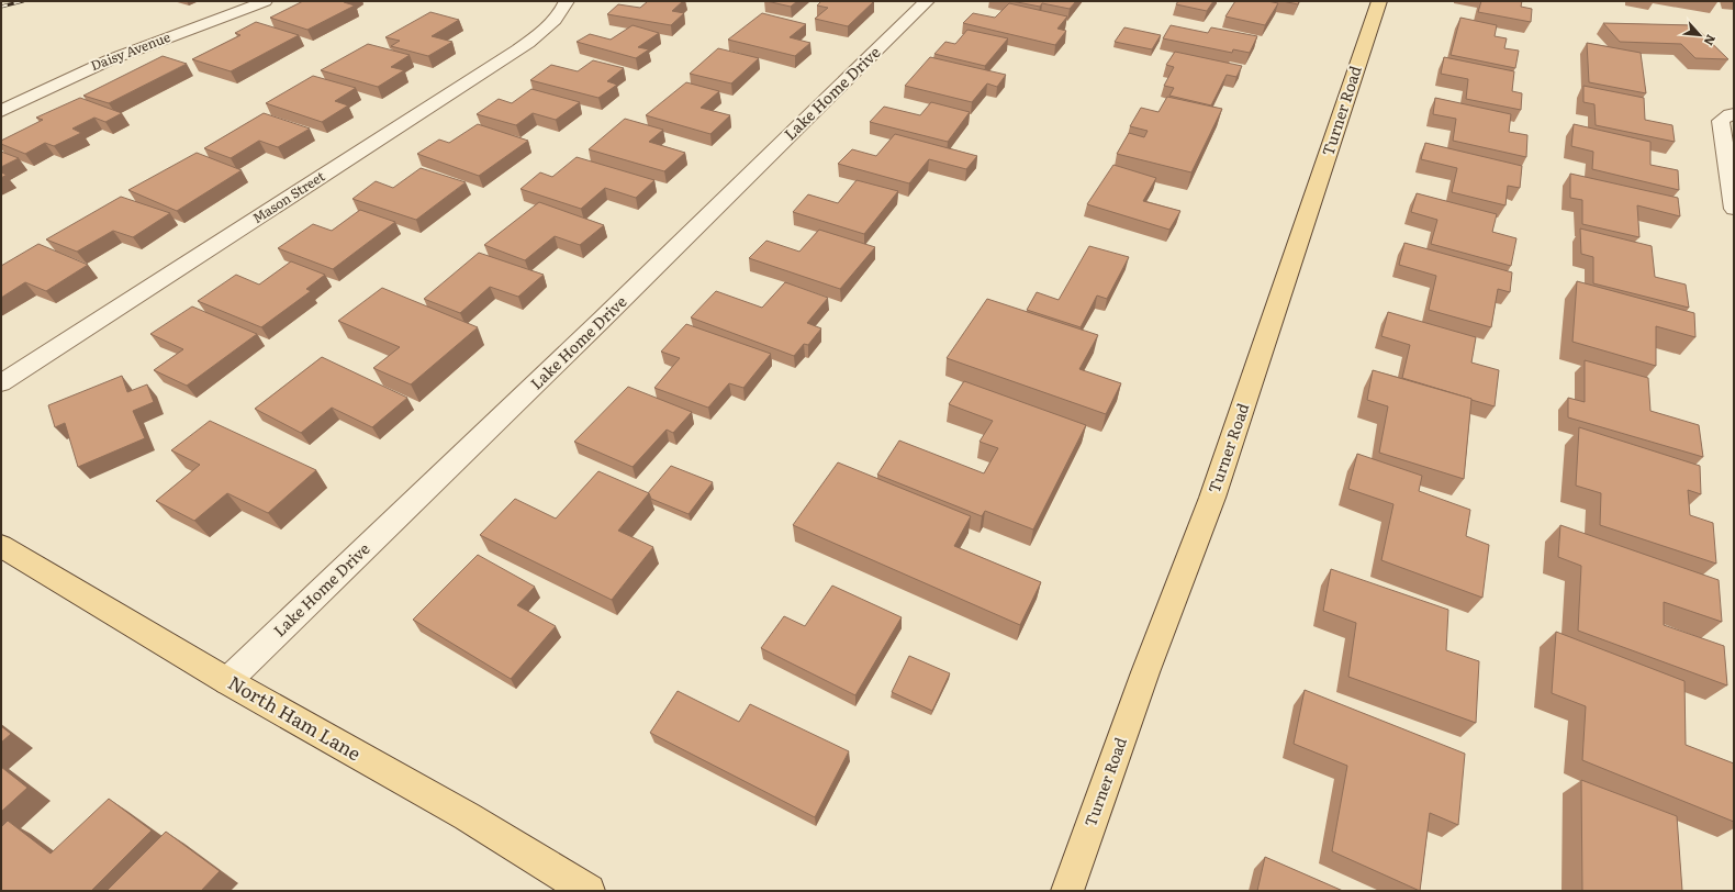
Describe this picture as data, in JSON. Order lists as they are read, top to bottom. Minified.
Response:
{"streets":{"main road":["Turner Road","North Ham Lane"],"street":["Daisy Avenue","Lake Home Drive","Mason Street"]},"crossings":[["Lake Home Drive","North Ham Lane"]],"north":"bottom right"}
